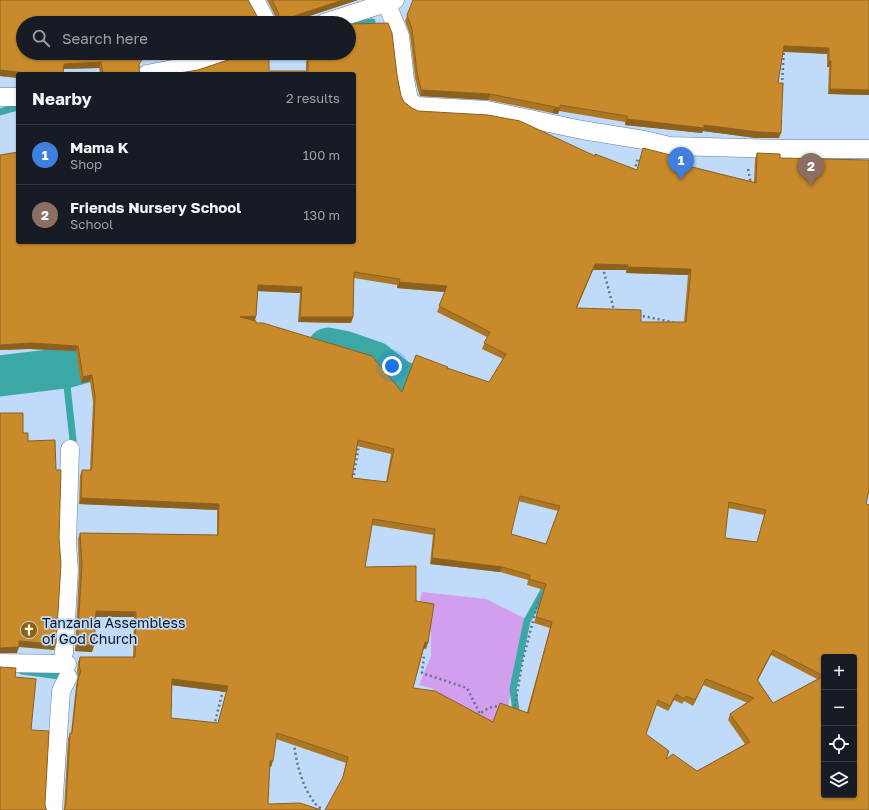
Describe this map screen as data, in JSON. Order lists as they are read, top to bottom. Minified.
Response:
{"places":{"church":["Tanzania Assembless of God Church"]},"page":{"search":"Search here","heading":["Nearby","2 results"],"list":[{"mark":"1","name":"Mama K","note":"Shop","value":"100 m"},{"mark":"2","name":"Friends Nursery School","note":"School","value":"130 m"}],"pins":["1","2"],"map_buttons":["+","−"]}}
